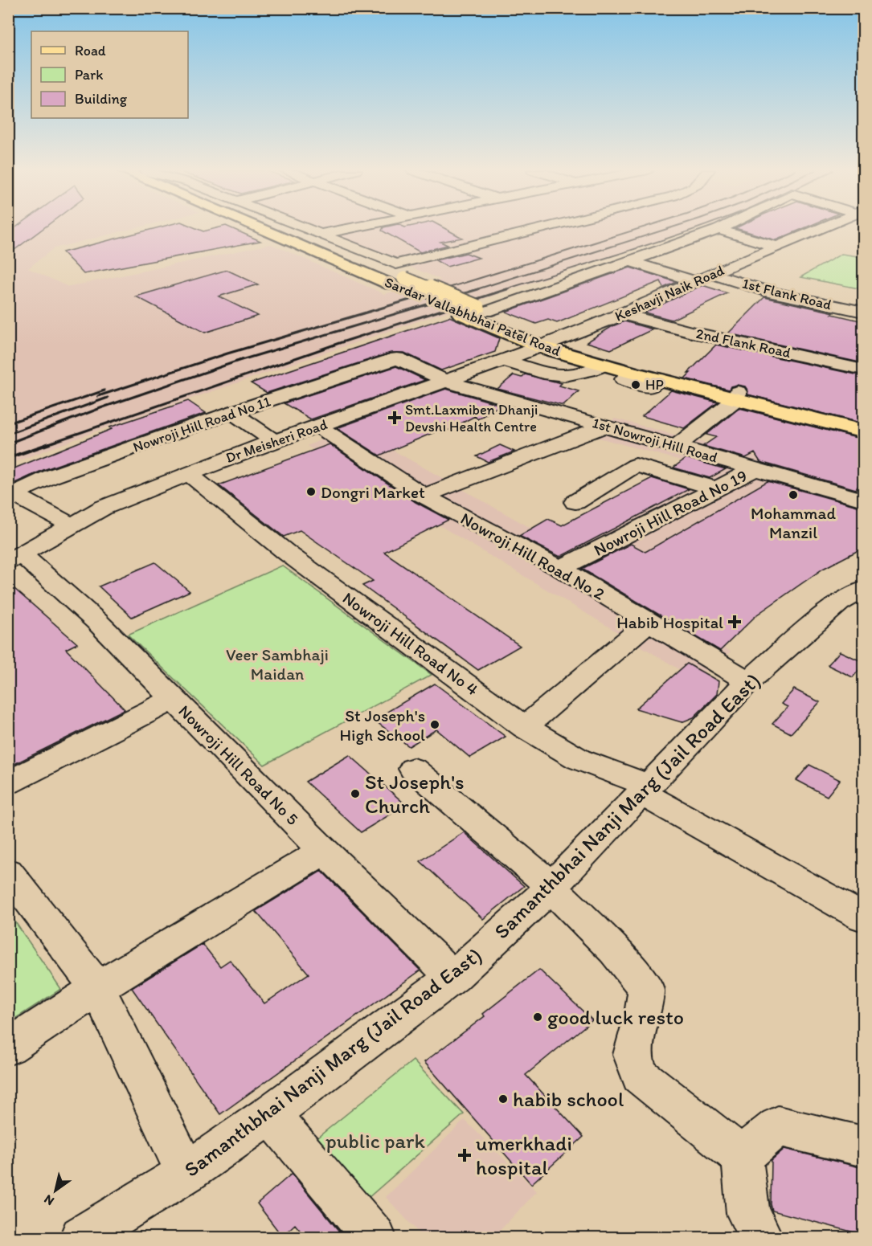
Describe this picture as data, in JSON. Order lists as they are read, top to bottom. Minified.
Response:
{"streets":{"main road":["Sardar Vallabhbhai Patel Road"],"street":["Keshavji Naik Road","1st Flank Road","2nd Flank Road","Nowroji Hill Road No 11","1st Nowroji Hill Road","Dr Meisheri Road","Nowroji Hill Road No 19","Nowroji Hill Road No 2","Nowroji Hill Road No 4","Nowroji Hill Road No 5","Samanthbhai Nanji Marg (Jail Road East)"]},"crossings":[["Keshavji Naik Road","1st Flank Road"],["Keshavji Naik Road","Sardar Vallabhbhai Patel Road"],["Keshavji Naik Road","2nd Flank Road"],["Keshavji Naik Road","Dr Meisheri Road"],["Sardar Vallabhbhai Patel Road","Dr Meisheri Road"],["Nowroji Hill Road No 11","1st Nowroji Hill Road"],["1st Nowroji Hill Road","Dr Meisheri Road"],["1st Nowroji Hill Road","Nowroji Hill Road No 19"],["Dr Meisheri Road","Nowroji Hill Road No 2"],["Dr Meisheri Road","Nowroji Hill Road No 4"],["Dr Meisheri Road","Nowroji Hill Road No 5"],["Nowroji Hill Road No 19","Nowroji Hill Road No 2"],["Nowroji Hill Road No 2","Samanthbhai Nanji Marg (Jail Road East)"],["Nowroji Hill Road No 4","Samanthbhai Nanji Marg (Jail Road East)"],["Nowroji Hill Road No 5","Samanthbhai Nanji Marg (Jail Road East)"]],"parks":["Veer Sambhaji Maidan","public park"],"places":{"other":["HP","Dongri Market","Mohammad Manzil","St Joseph's High School","St Joseph's Church","good luck resto","habib school"],"health":["Smt.Laxmiben Dhanji Devshi Health Centre","Habib Hospital","umerkhadi hospital"]},"legend":["Road","Park","Building"],"north":"bottom left"}
